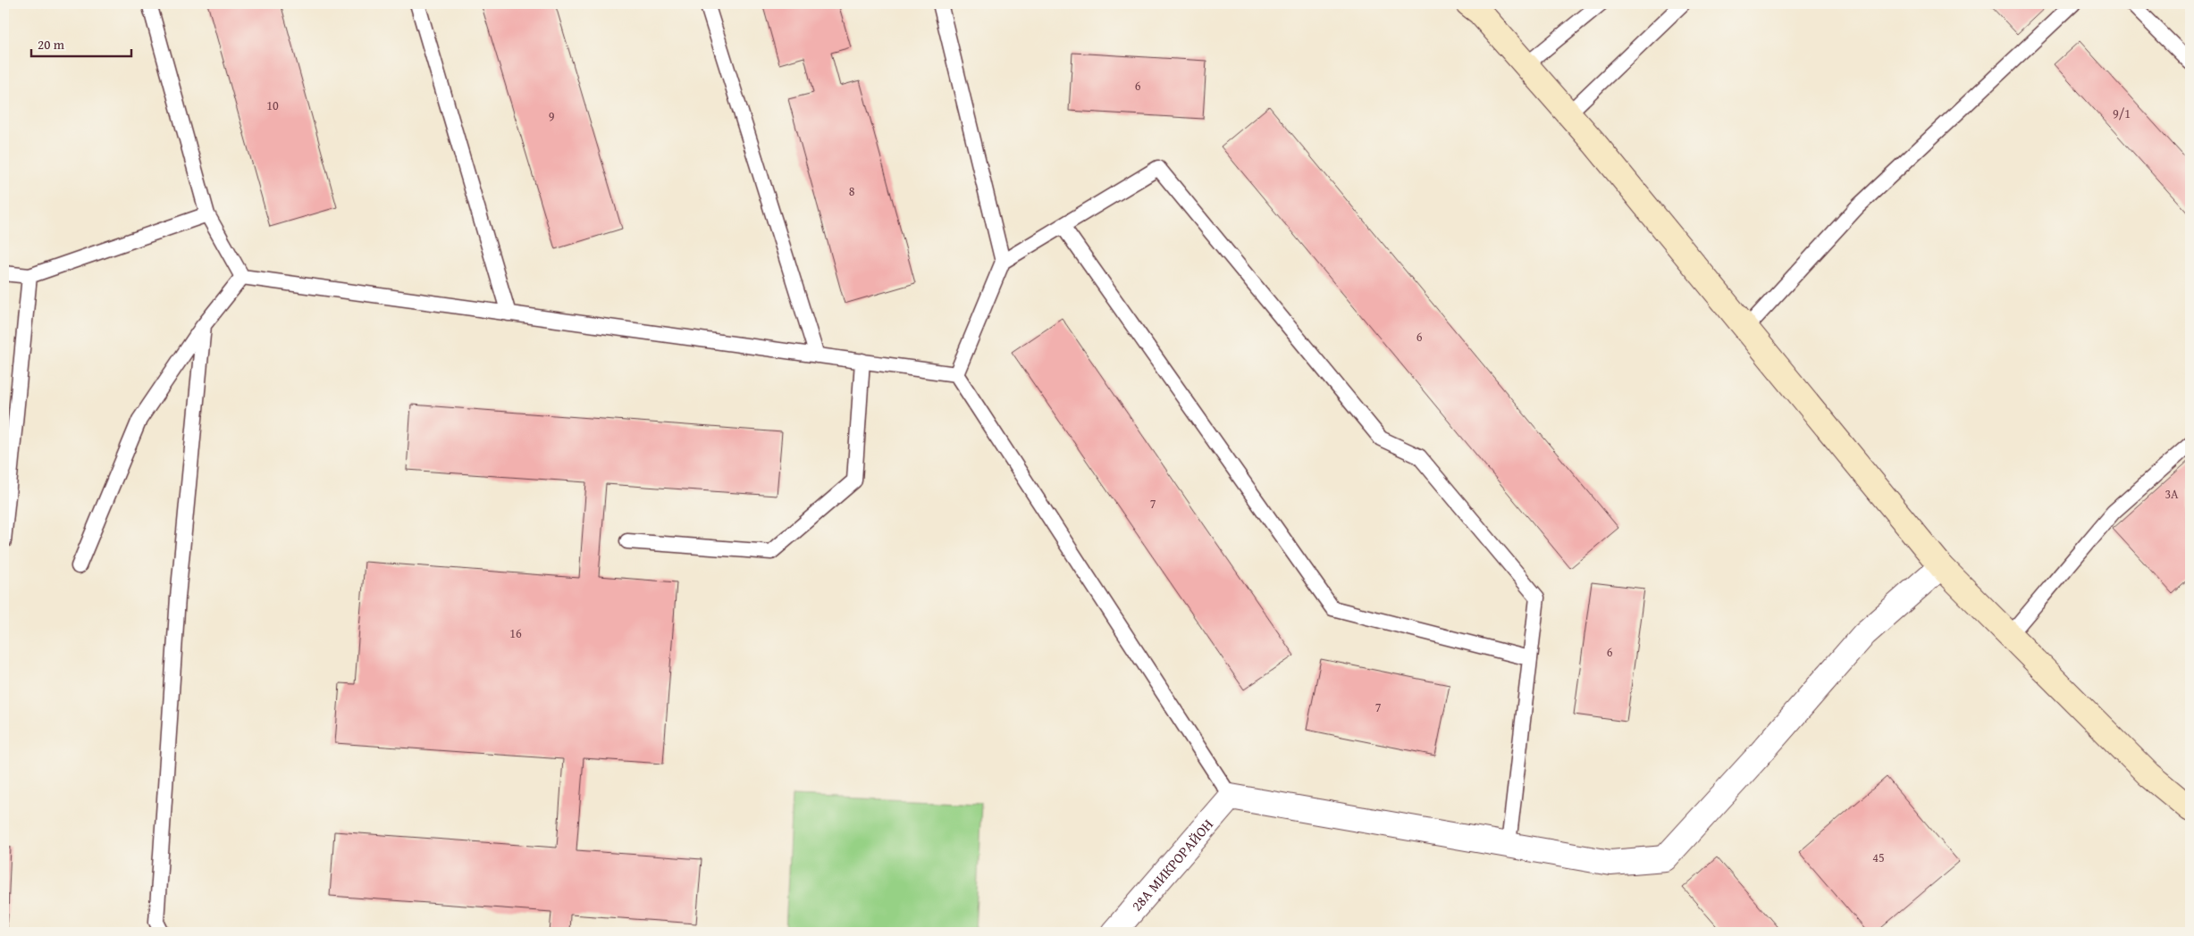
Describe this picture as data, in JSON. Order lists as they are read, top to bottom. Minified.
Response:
{"streets":{"street":["28А МИКРОРАЙОН"]},"house_numbers":["6","10","9/1","9","8","6","3А","7","16","6","7","45"],"scale_bar":"20 m"}
